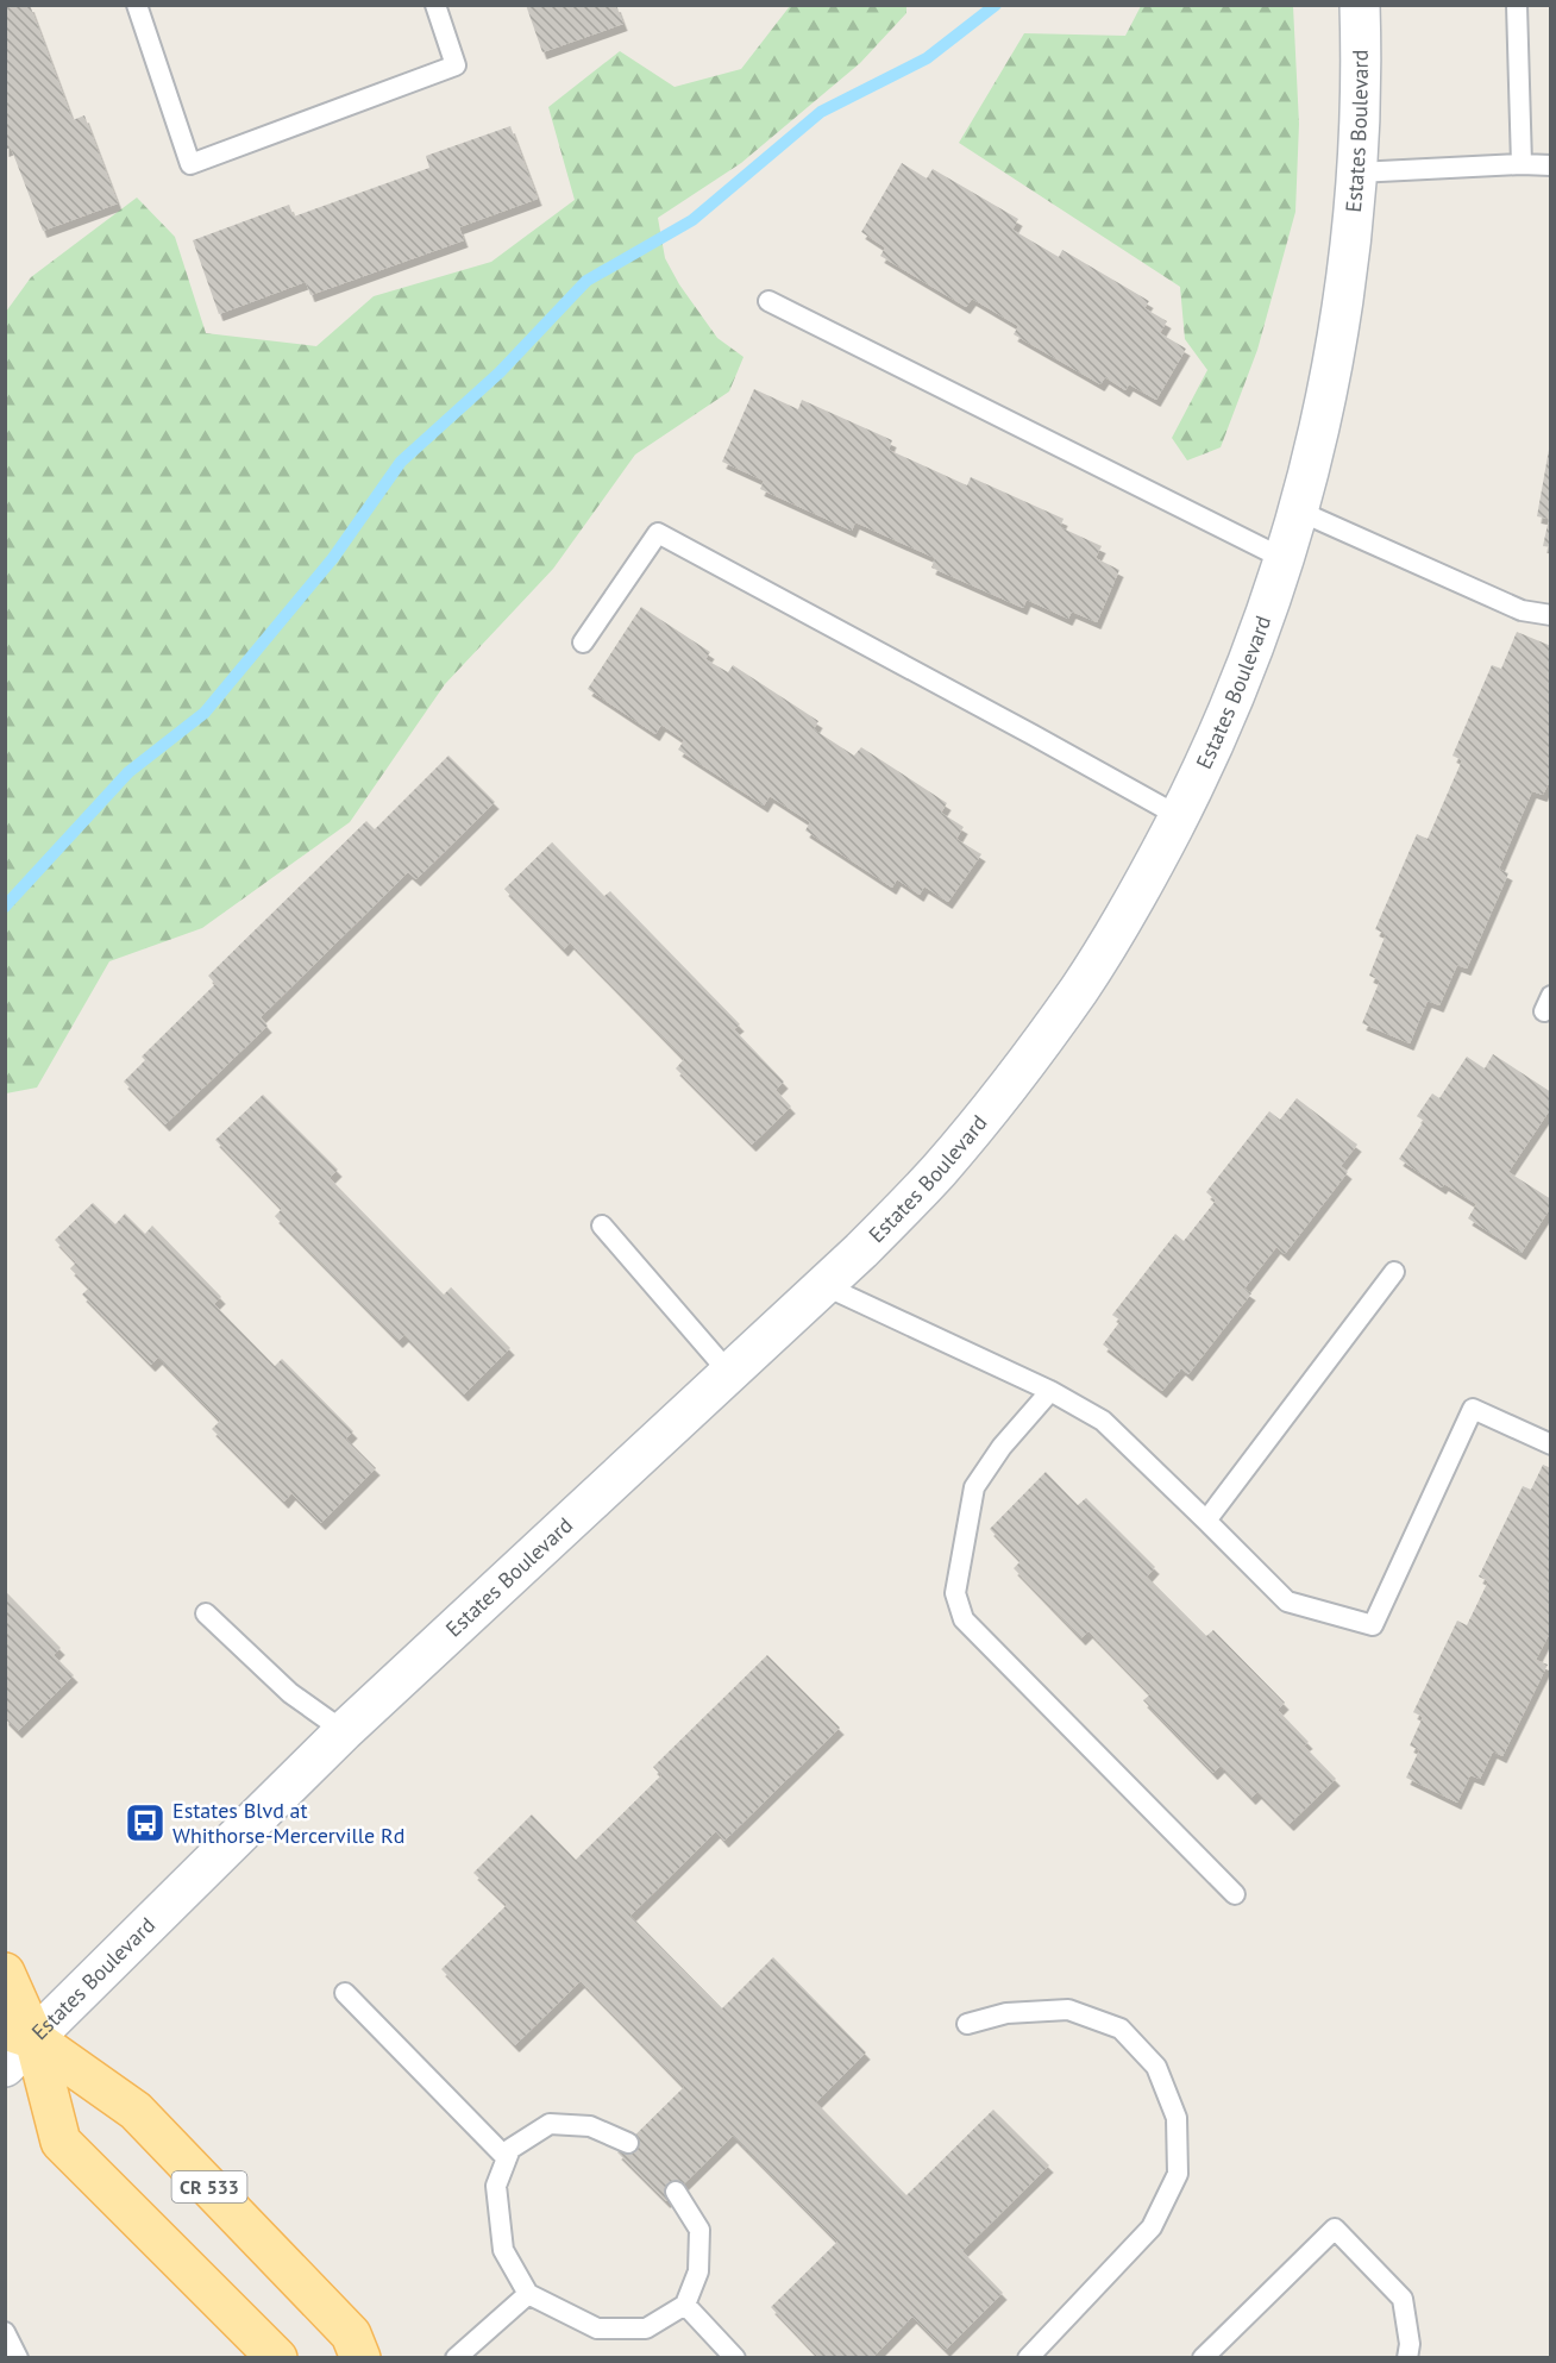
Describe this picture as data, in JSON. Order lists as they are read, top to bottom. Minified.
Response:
{"streets":{"main road":["CR 533"],"street":["Estates Boulevard"]},"crossings":[["Estates Boulevard","CR 533"]],"places":{"bus stop":["Estates Blvd at Whithorse-Mercerville Rd"]}}
